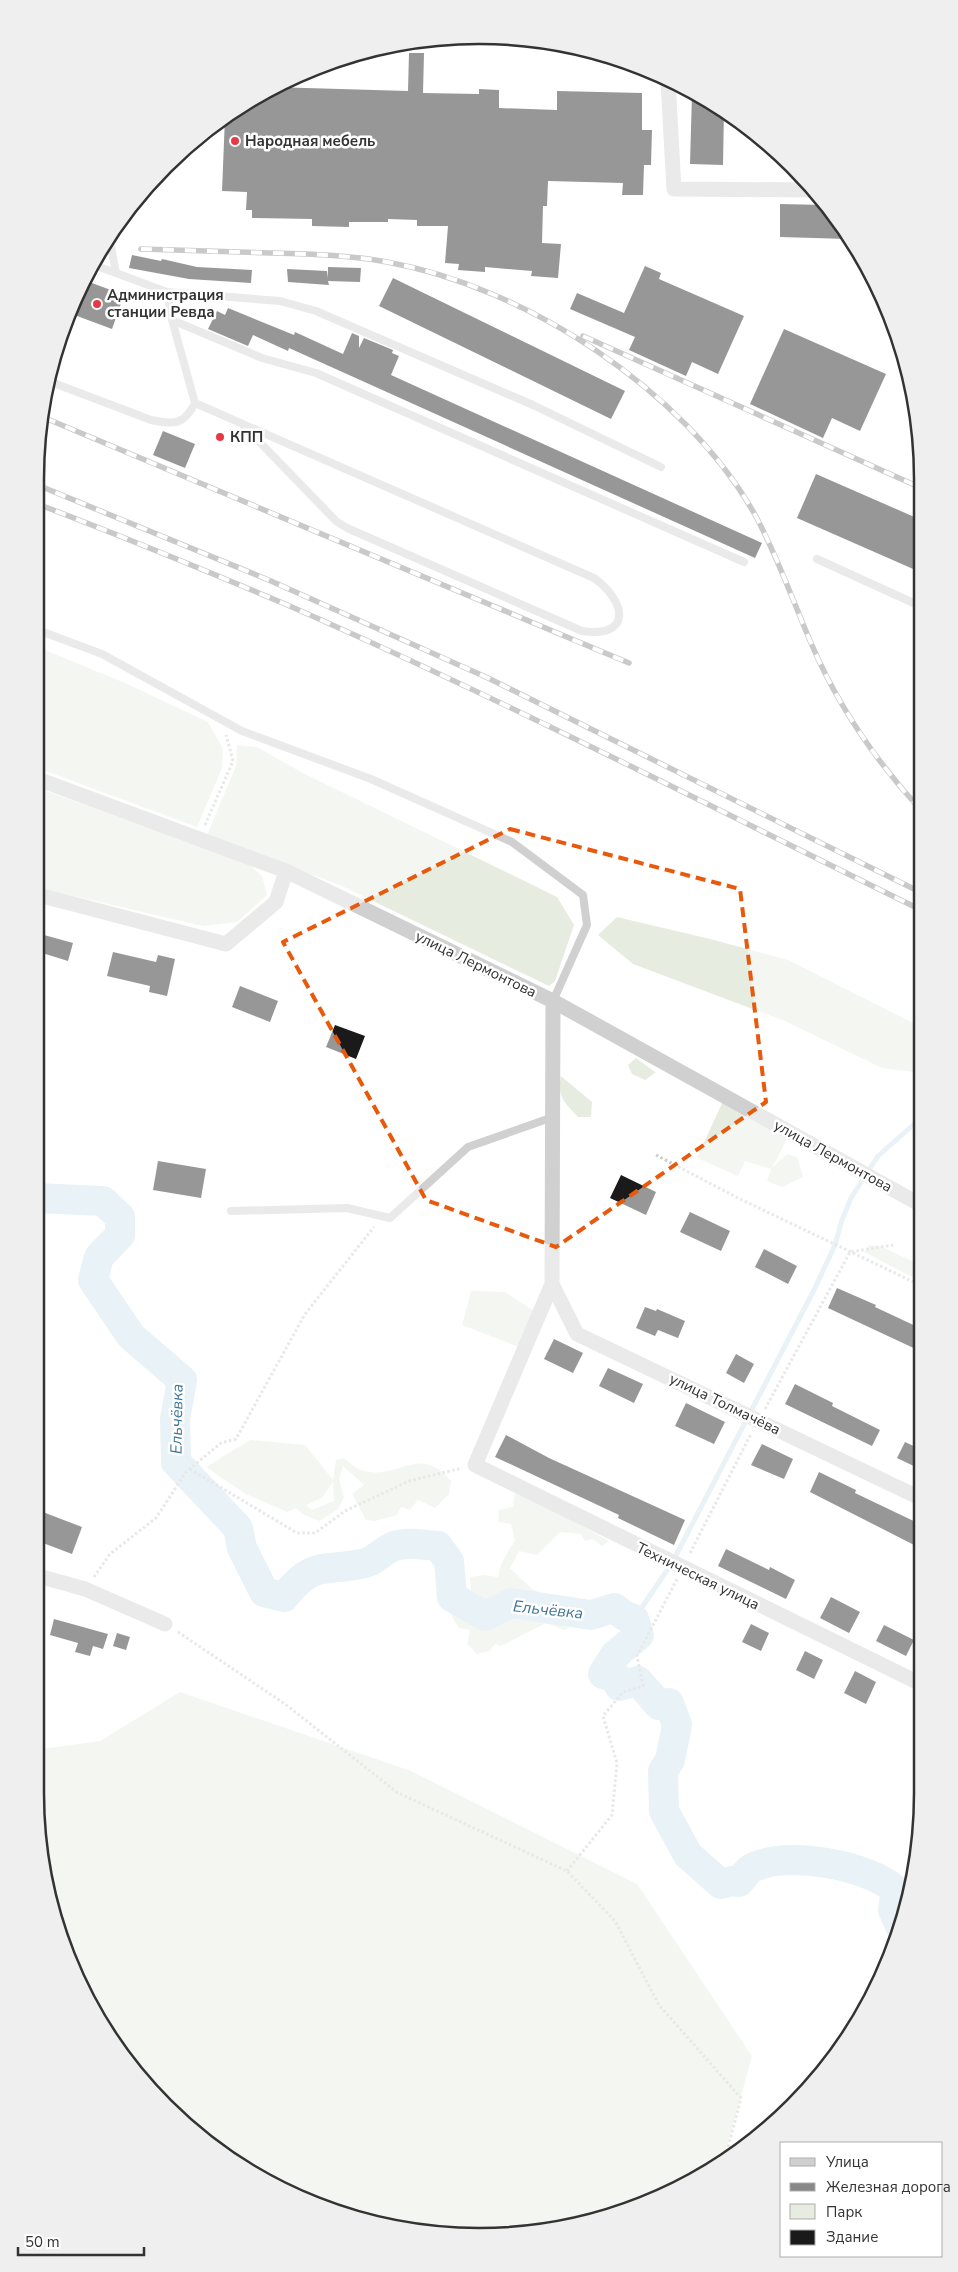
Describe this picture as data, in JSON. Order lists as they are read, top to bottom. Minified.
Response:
{"streets":{"street":["улица Лермонтова","улица Толмачёва","Техническая улица"]},"water":["Ельчёвка"],"places":["Народная мебель","Администрация станции Ревда","КПП"],"legend":["Улица","Железная дорога","Парк","Здание"],"scale_bar":"50 m"}
